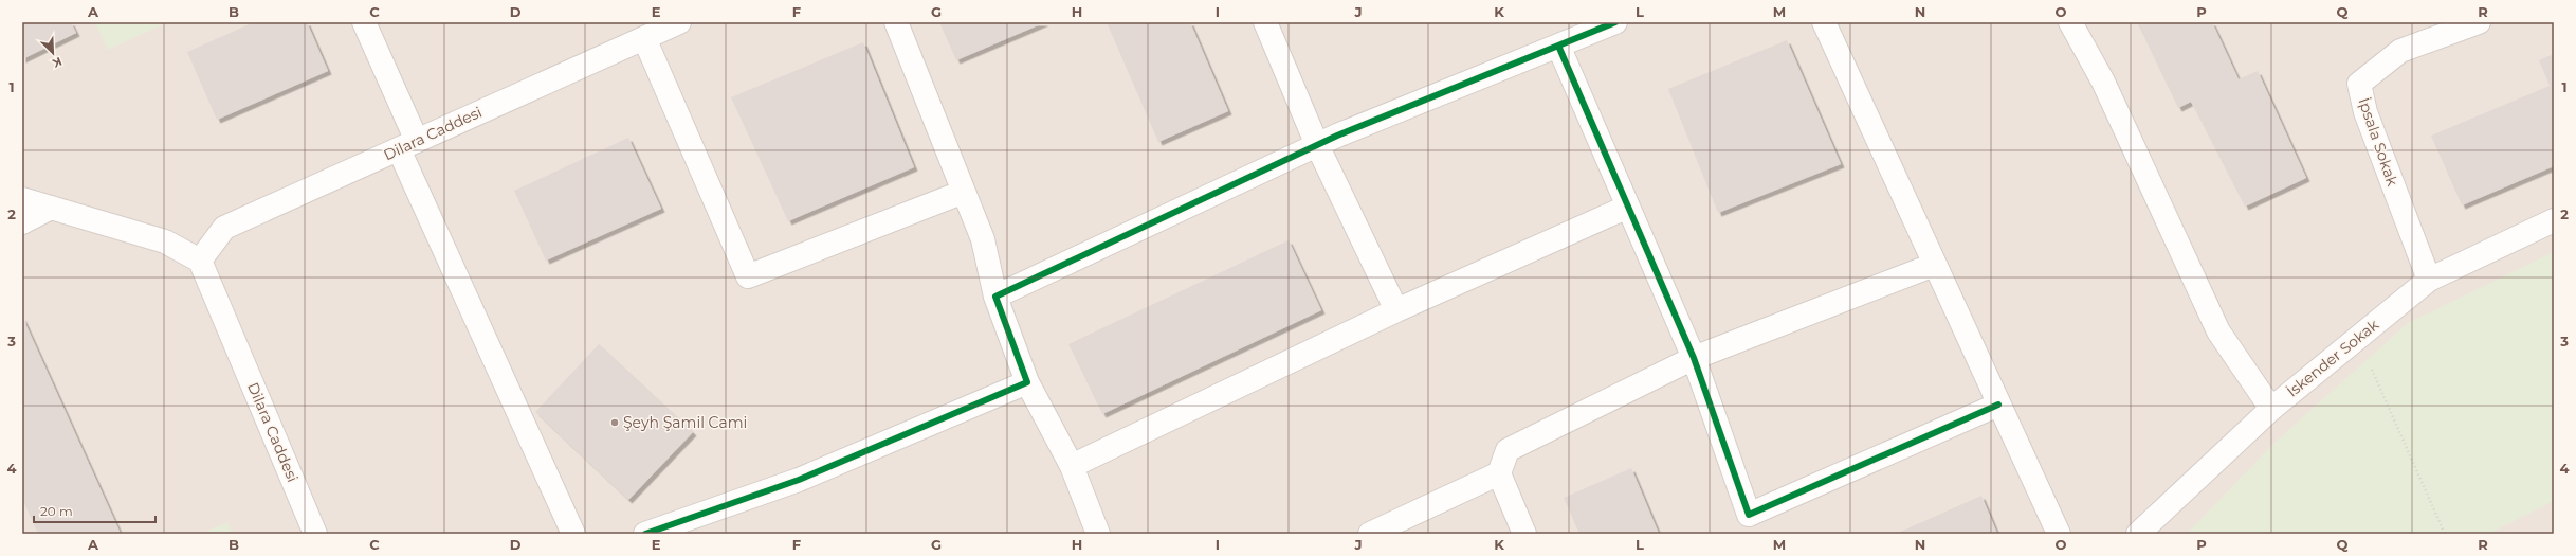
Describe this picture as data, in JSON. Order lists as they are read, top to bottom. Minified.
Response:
{"streets":{"street":["Dilara Caddesi","İpsala Sokak","İskender Sokak"]},"crossings":[["İpsala Sokak","İskender Sokak"]],"places":["Şeyh Şamil Cami"],"scale_bar":"20 m","north":"bottom right","grid":{"columns":["A","B","C","D","E","F","G","H","I","J","K","L","M","N","O","P","Q","R"],"rows":["1","2","3","4"]}}
